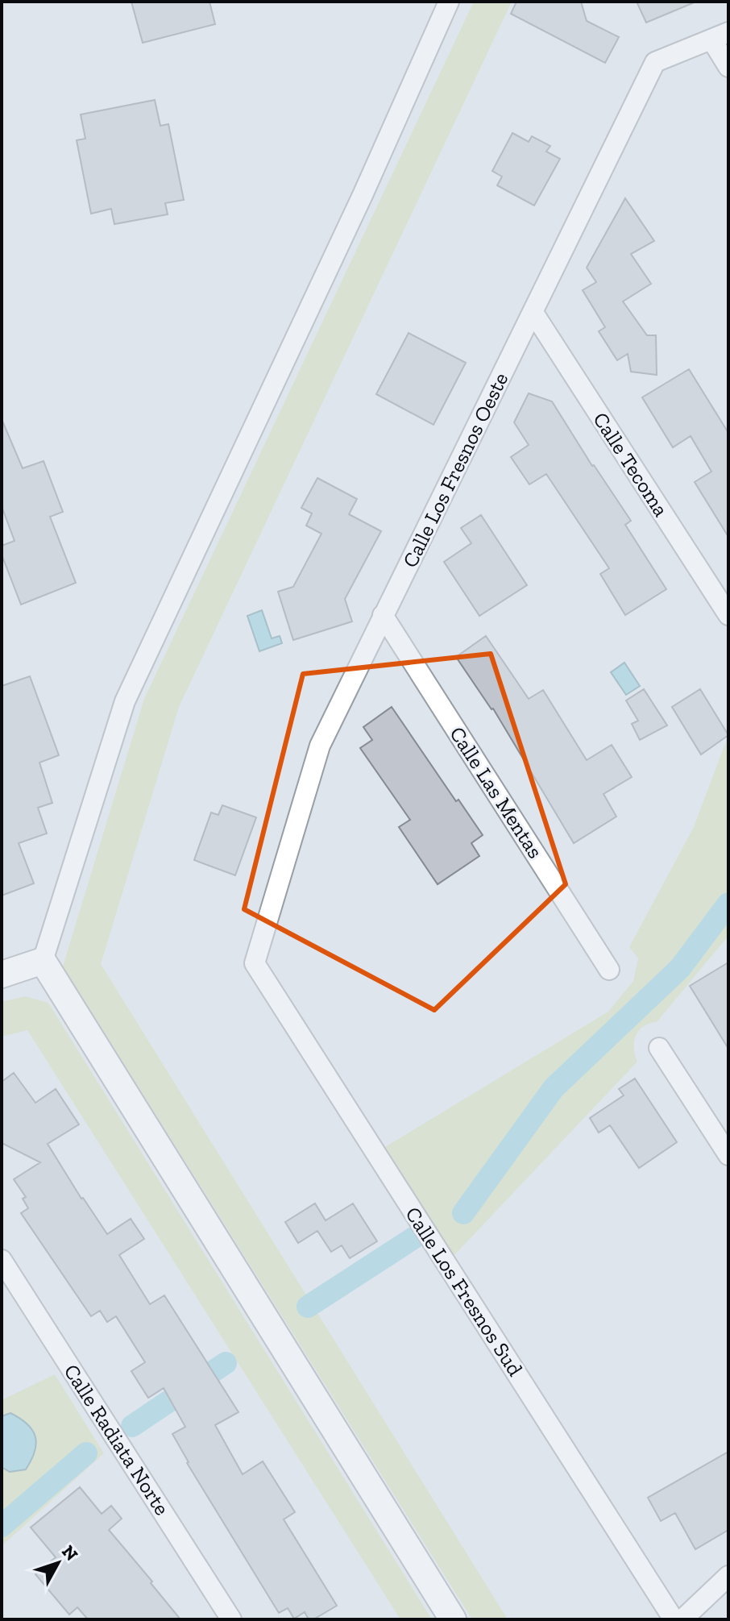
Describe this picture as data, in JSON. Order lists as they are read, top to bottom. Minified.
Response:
{"streets":{"street":["Calle Tecoma","Calle Los Fresnos Oeste","Calle Las Mentas","Calle Los Fresnos Sud","Calle Radiata Norte"]},"crossings":[["Calle Tecoma","Calle Los Fresnos Oeste"],["Calle Los Fresnos Oeste","Calle Las Mentas"],["Calle Los Fresnos Oeste","Calle Los Fresnos Sud"]],"north":"top right"}
